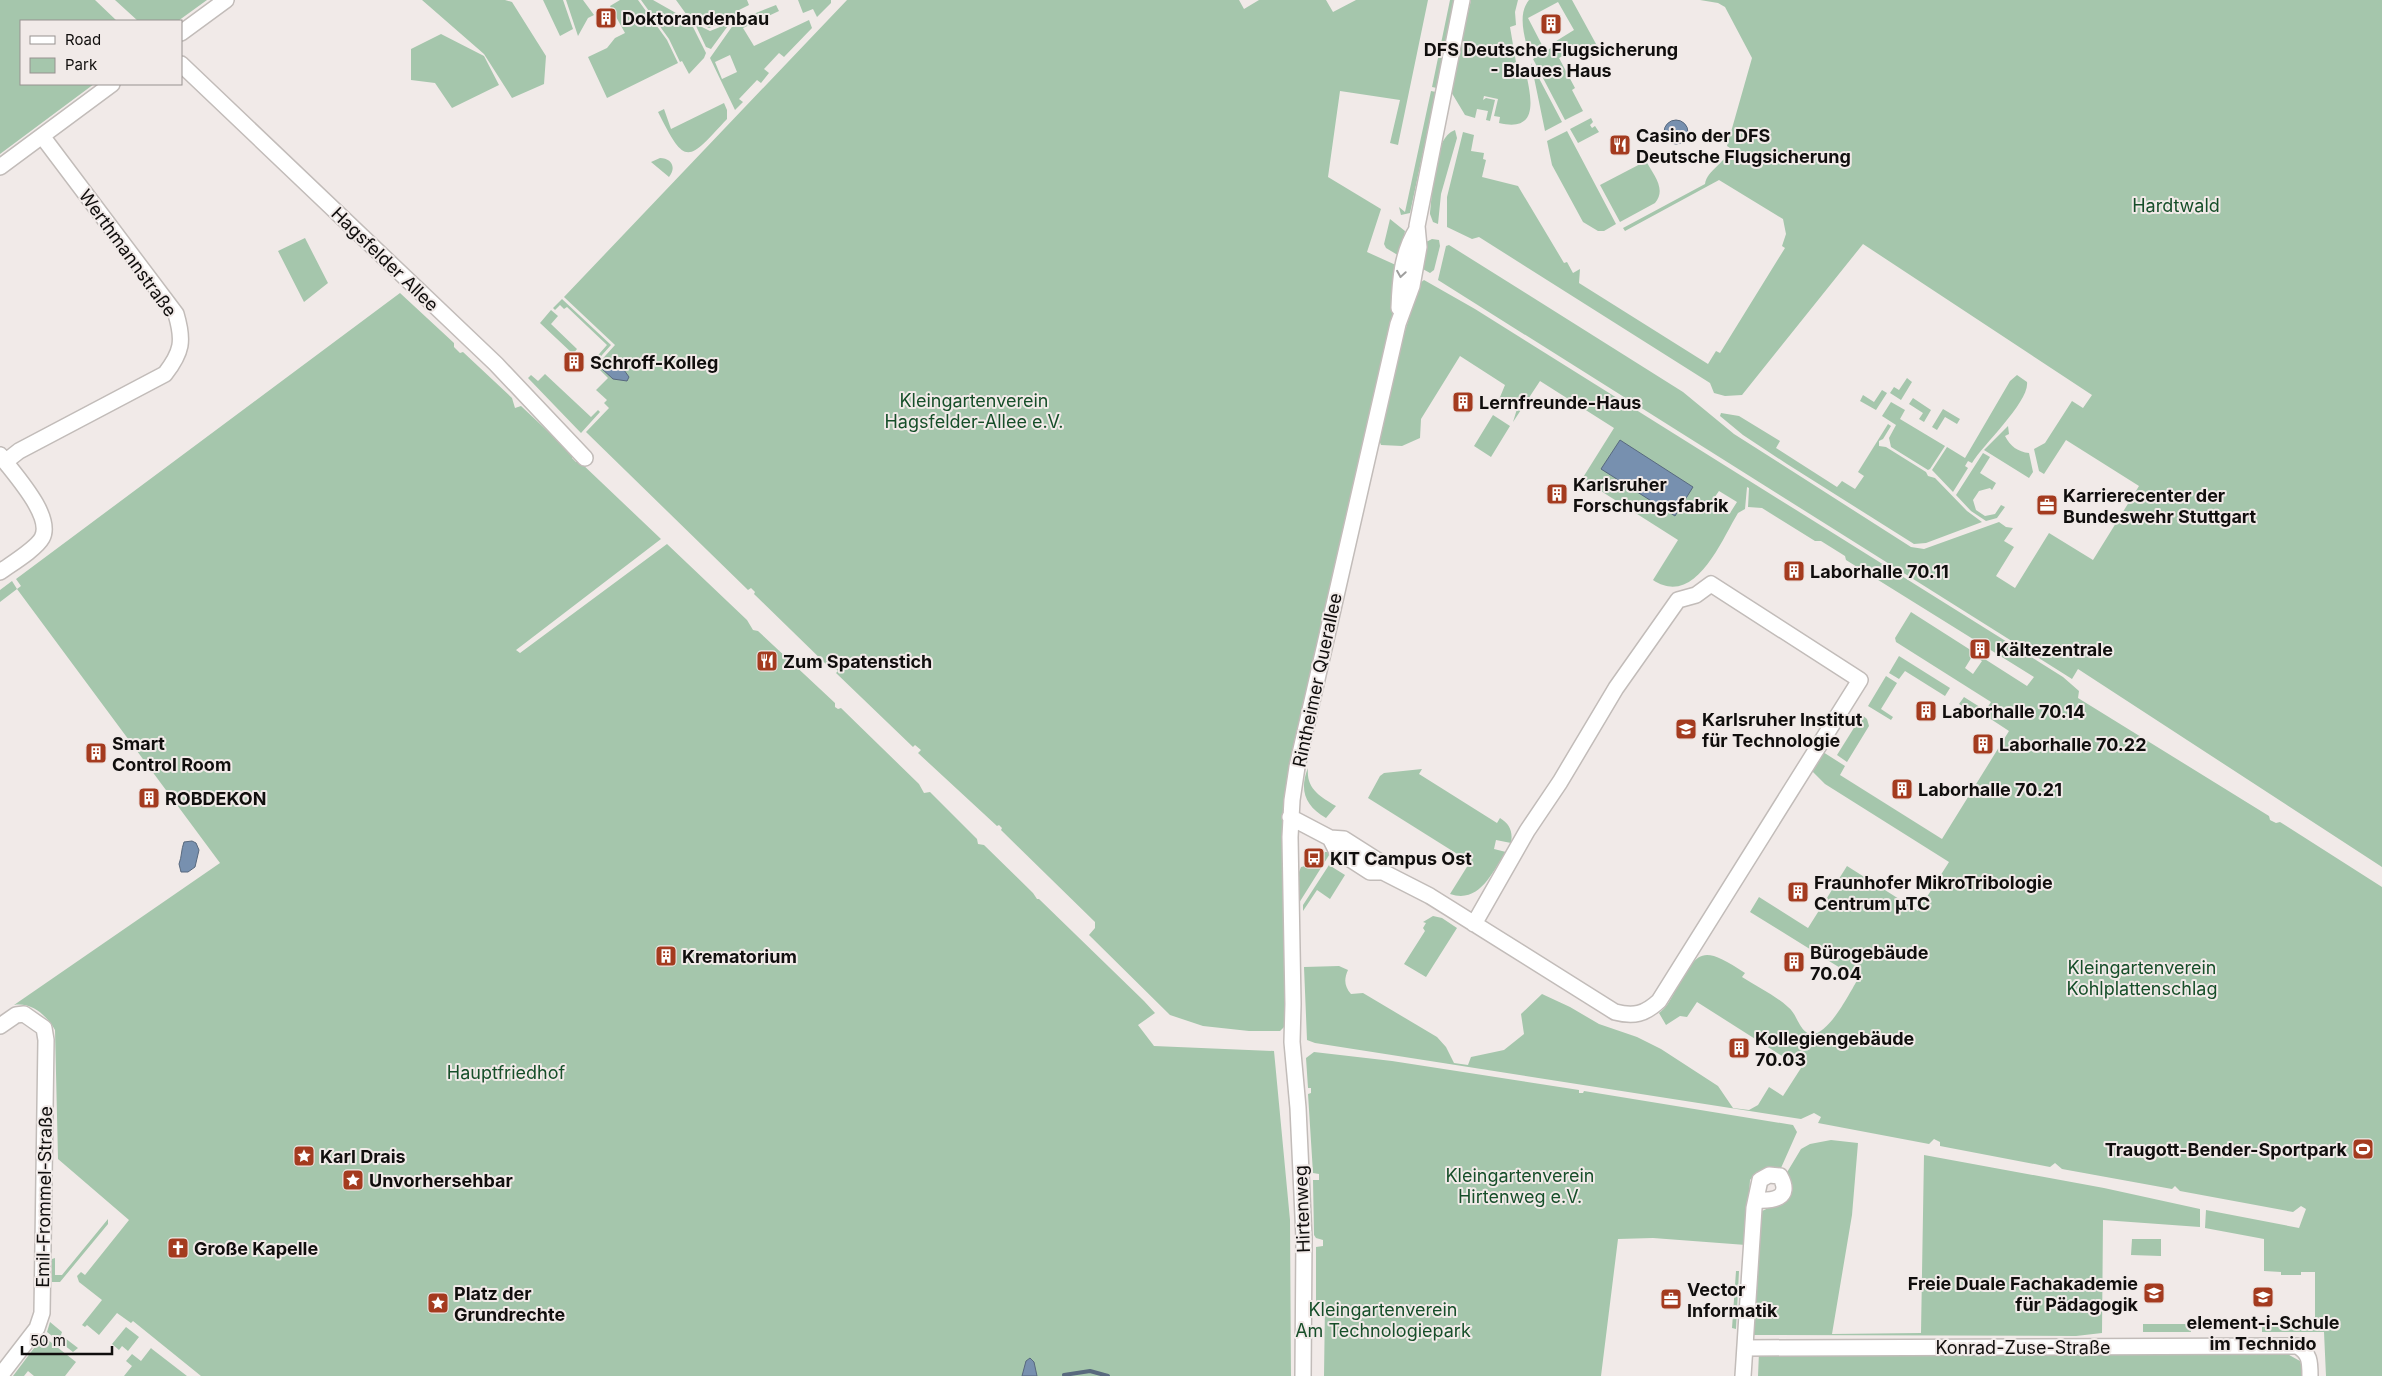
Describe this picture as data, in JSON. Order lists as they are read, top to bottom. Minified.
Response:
{"streets":{"street":["Werthmannstraße","Hagsfelder Allee","Rintheimer Querallee","Emil-Frommel-Straße","Hirtenweg","Konrad-Zuse-Straße"]},"crossings":[["Rintheimer Querallee","Hirtenweg"]],"parks":["Hardtwald","Kleingartenverein Hagsfelder-Allee e.V.","Kleingartenverein Kohlplattenschlag","Hauptfriedhof","Kleingartenverein Hirtenweg e.V.","Kleingartenverein Am Technologiepark"],"places":{"building":["Doktorandenbau","DFS Deutsche Flugsicherung - Blaues Haus","Schroff-Kolleg","Lernfreunde-Haus","Karlsruher Forschungsfabrik","Laborhalle 70.11","Kältezentrale","Laborhalle 70.14","Laborhalle 70.22","Smart Control Room","Laborhalle 70.21","ROBDEKON","Fraunhofer MikroTribologie Centrum µTC","Krematorium","Bürogebäude 70.04","Kollegiengebäude 70.03"],"restaurant":["Casino der DFS Deutsche Flugsicherung","Zum Spatenstich"],"office":["Karrierecenter der Bundeswehr Stuttgart","Vector Informatik"],"school or university":["Karlsruher Institut für Technologie","Freie Duale Fachakademie für Pädagogik","element-i-Schule im Technido"],"bus stop":["KIT Campus Ost"],"sports":["Traugott-Bender-Sportpark"],"place":["Karl Drais","Unvorhersehbar","Platz der Grundrechte"],"church":["Große Kapelle"]},"legend":["Road","Park"],"scale_bar":"50 m"}
